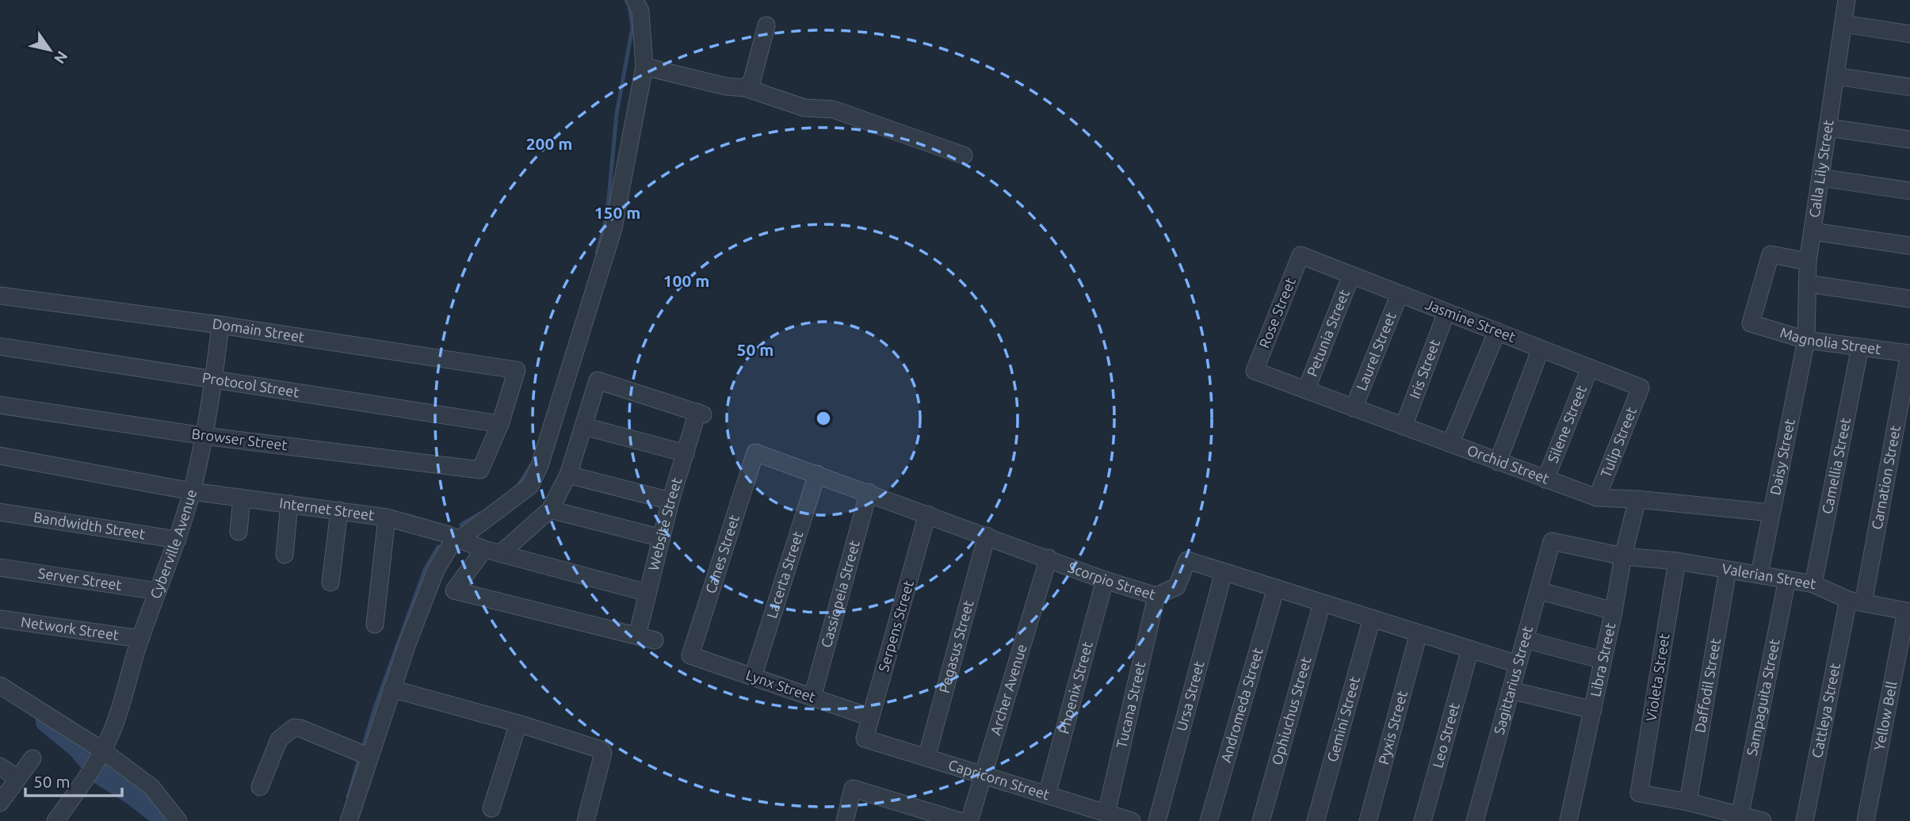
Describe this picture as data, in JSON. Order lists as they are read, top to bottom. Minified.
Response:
{"streets":{"street":["Calla Lily Street","Rose Street","Jasmine Street","Domain Street","Petunia Street","Magnolia Street","Laurel Street","Iris Street","Protocol Street","Silene Street","Browser Street","Tulip Street","Daisy Street","Orchid Street","Camellia Street","Carnation Street","Internet Street","Website Street","Bandwidth Street","Cyberville Avenue","Canes Street","Lacerta Street","Valerian Street","Scorpio Street","Server Street","Cassiopeia Street","Serpens Street","Network Street","Pegasus Street","Libra Street","Violeta Street","Sagittarius Street","Lynx Street","Daffodil Street","Phoenix Street","Archer Avenue","Ursa Street","Sampaguita Street","Tucana Street","Andromeda Street","Cattleya Street","Ophiuchus Street","Yellow Bell","Gemini Street","Pyxis Street","Leo Street","Capricorn Street"]},"crossings":[["Calla Lily Street","Magnolia Street"],["Calla Lily Street","Daisy Street"],["Rose Street","Jasmine Street"],["Rose Street","Orchid Street"],["Jasmine Street","Petunia Street"],["Jasmine Street","Laurel Street"],["Jasmine Street","Iris Street"],["Jasmine Street","Silene Street"],["Jasmine Street","Tulip Street"],["Domain Street","Protocol Street"],["Domain Street","Browser Street"],["Domain Street","Cyberville Avenue"],["Petunia Street","Orchid Street"],["Magnolia Street","Daisy Street"],["Magnolia Street","Camellia Street"],["Magnolia Street","Carnation Street"],["Laurel Street","Orchid Street"],["Iris Street","Orchid Street"],["Protocol Street","Browser Street"],["Protocol Street","Cyberville Avenue"],["Silene Street","Orchid Street"],["Browser Street","Cyberville Avenue"],["Tulip Street","Orchid Street"],["Daisy Street","Orchid Street"],["Daisy Street","Valerian Street"],["Orchid Street","Libra Street"],["Camellia Street","Valerian Street"],["Carnation Street","Valerian Street"],["Carnation Street","Cattleya Street"],["Internet Street","Website Street"],["Internet Street","Cyberville Avenue"],["Bandwidth Street","Cyberville Avenue"],["Cyberville Avenue","Server Street"],["Cyberville Avenue","Network Street"],["Canes Street","Scorpio Street"],["Canes Street","Lynx Street"],["Lacerta Street","Scorpio Street"],["Lacerta Street","Lynx Street"],["Valerian Street","Libra Street"],["Valerian Street","Violeta Street"],["Valerian Street","Sagittarius Street"],["Valerian Street","Daffodil Street"],["Valerian Street","Sampaguita Street"],["Valerian Street","Cattleya Street"],["Valerian Street","Yellow Bell"],["Scorpio Street","Cassiopeia Street"],["Scorpio Street","Serpens Street"],["Scorpio Street","Pegasus Street"],["Scorpio Street","Sagittarius Street"],["Scorpio Street","Phoenix Street"],["Scorpio Street","Archer Avenue"],["Scorpio Street","Ursa Street"],["Scorpio Street","Tucana Street"],["Scorpio Street","Andromeda Street"],["Scorpio Street","Ophiuchus Street"],["Scorpio Street","Gemini Street"],["Scorpio Street","Pyxis Street"],["Scorpio Street","Leo Street"],["Cassiopeia Street","Lynx Street"],["Serpens Street","Lynx Street"],["Serpens Street","Capricorn Street"],["Pegasus Street","Capricorn Street"],["Violeta Street","Daffodil Street"],["Phoenix Street","Capricorn Street"],["Archer Avenue","Capricorn Street"],["Tucana Street","Capricorn Street"]],"scale_bar":"50 m","north":"bottom right","rings":["200 m","150 m","100 m","50 m"]}
